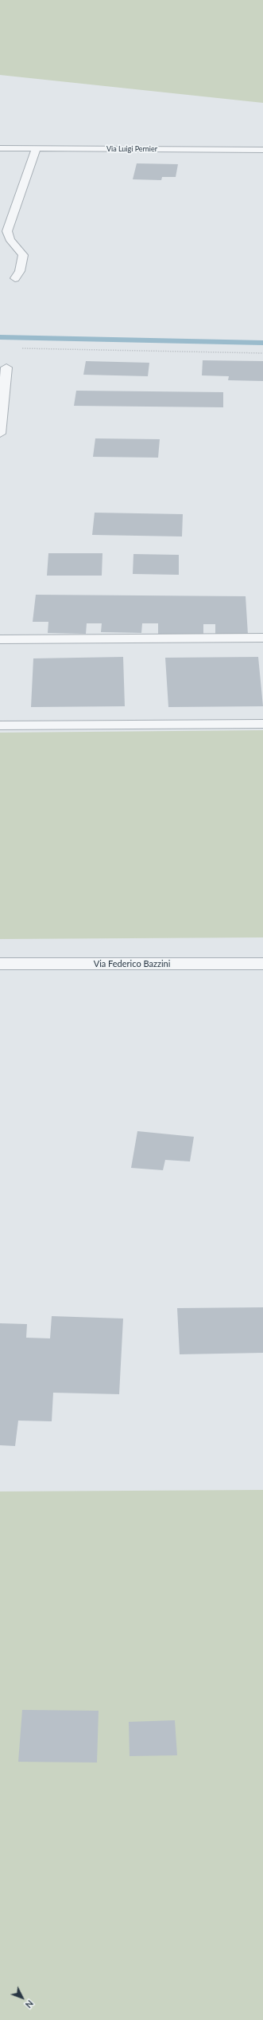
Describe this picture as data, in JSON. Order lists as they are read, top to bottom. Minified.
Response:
{"streets":{"street":["Via Luigi Pernier","Via Federico Bazzini"]},"north":"bottom right"}
